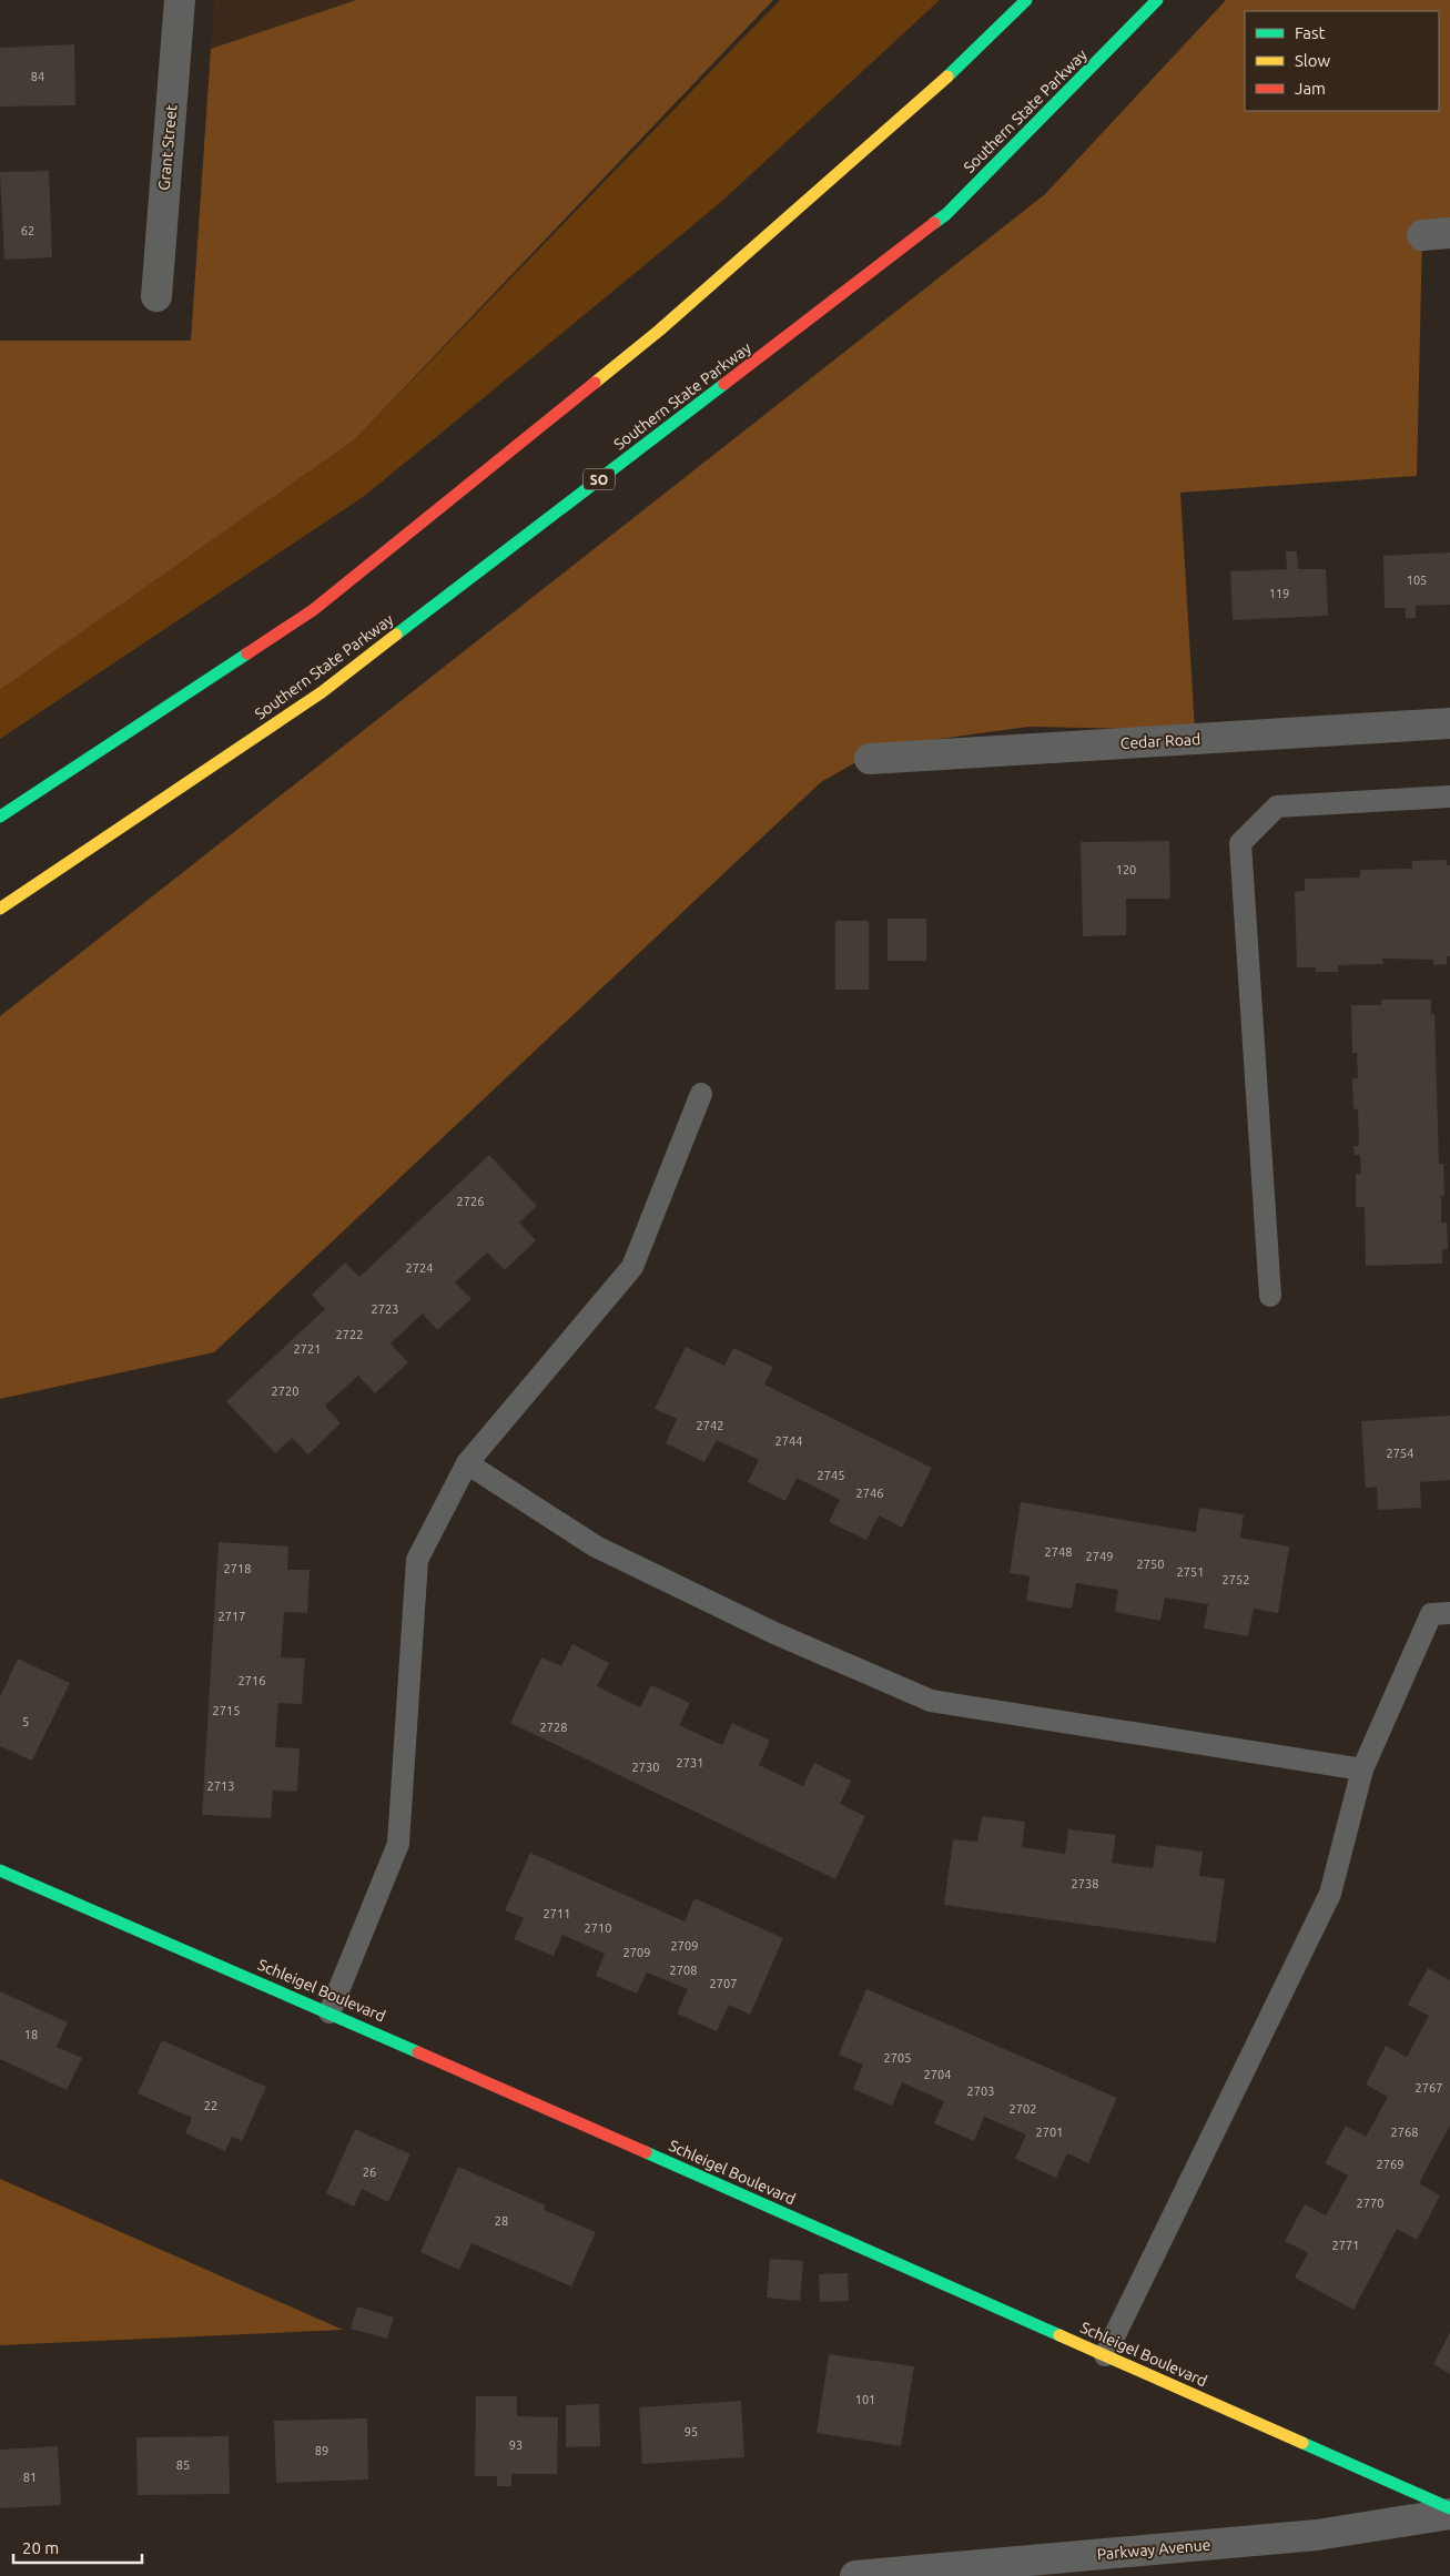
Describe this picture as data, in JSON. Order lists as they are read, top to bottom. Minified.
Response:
{"streets":{"main road":["Southern State Parkway","SO","Schleigel Boulevard"],"street":["Grant Street","Cedar Road","Parkway Avenue"]},"house_numbers":["84","62","105","119","120","2726","2724","2723","2722","2721","2720","2742","2744","2754","2745","2746","2748","2749","2750","2718","2751","2752","2717","2716","2715","5","2728","2731","2730","2713","2738","2711","2710","2709","2709","2708","2707","18","2705","2704","2767","2703","22","2702","2701","2768","2769","26","2770","28","2771","101","95","93","89","85","81"],"legend":["Fast","Slow","Jam"],"scale_bar":"20 m"}
